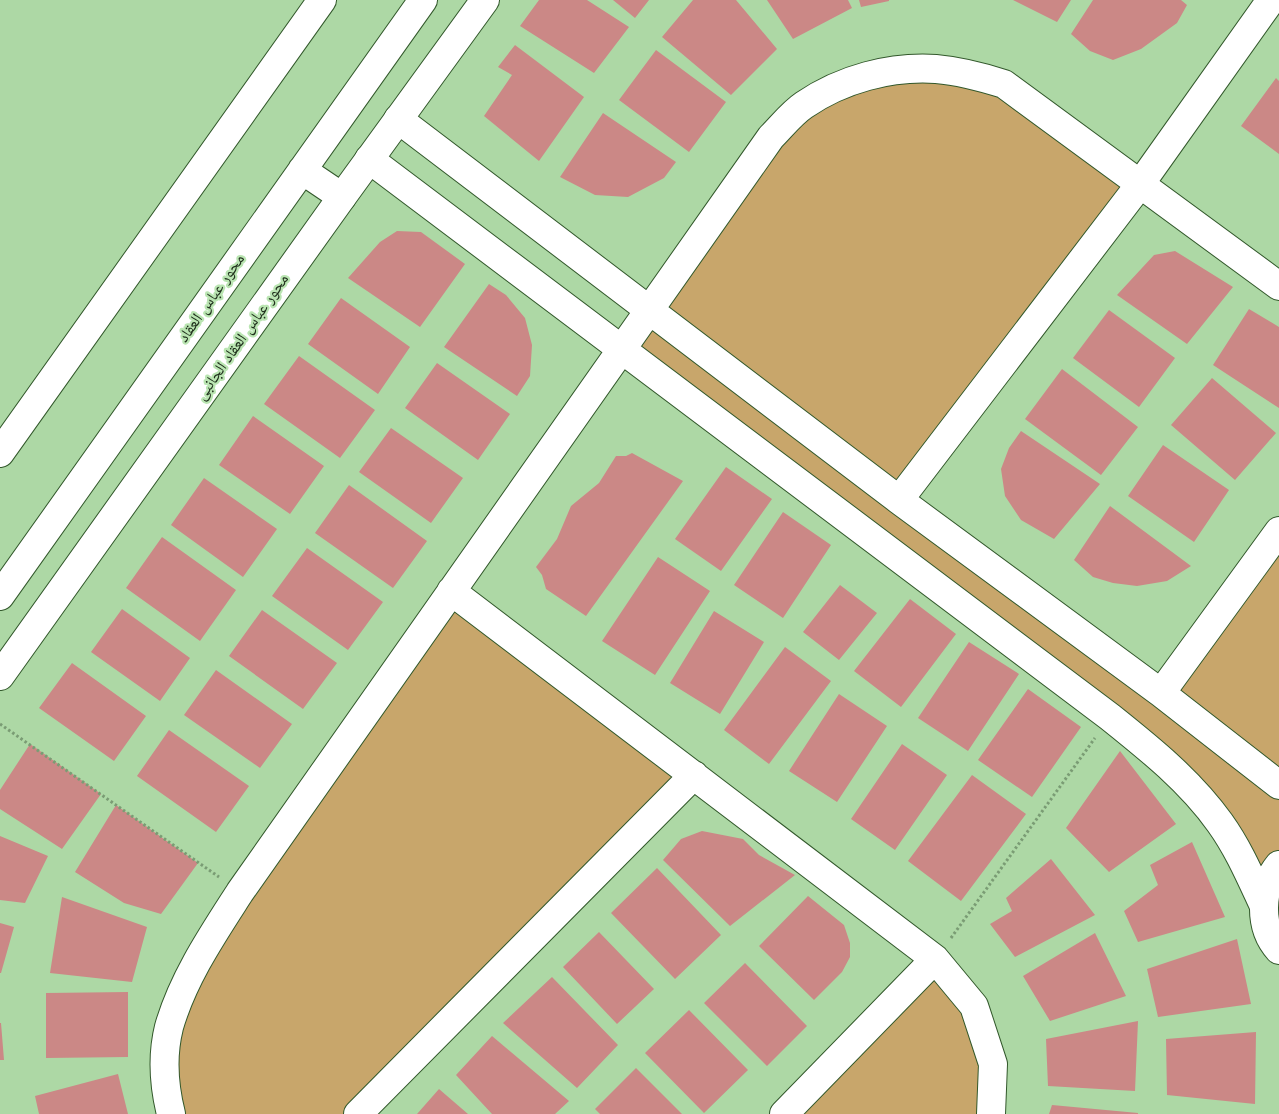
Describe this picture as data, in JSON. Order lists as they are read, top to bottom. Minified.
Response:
{"streets":{"street":["محور عباس العقاد","محور عباس العقاد الجانبى"]}}
